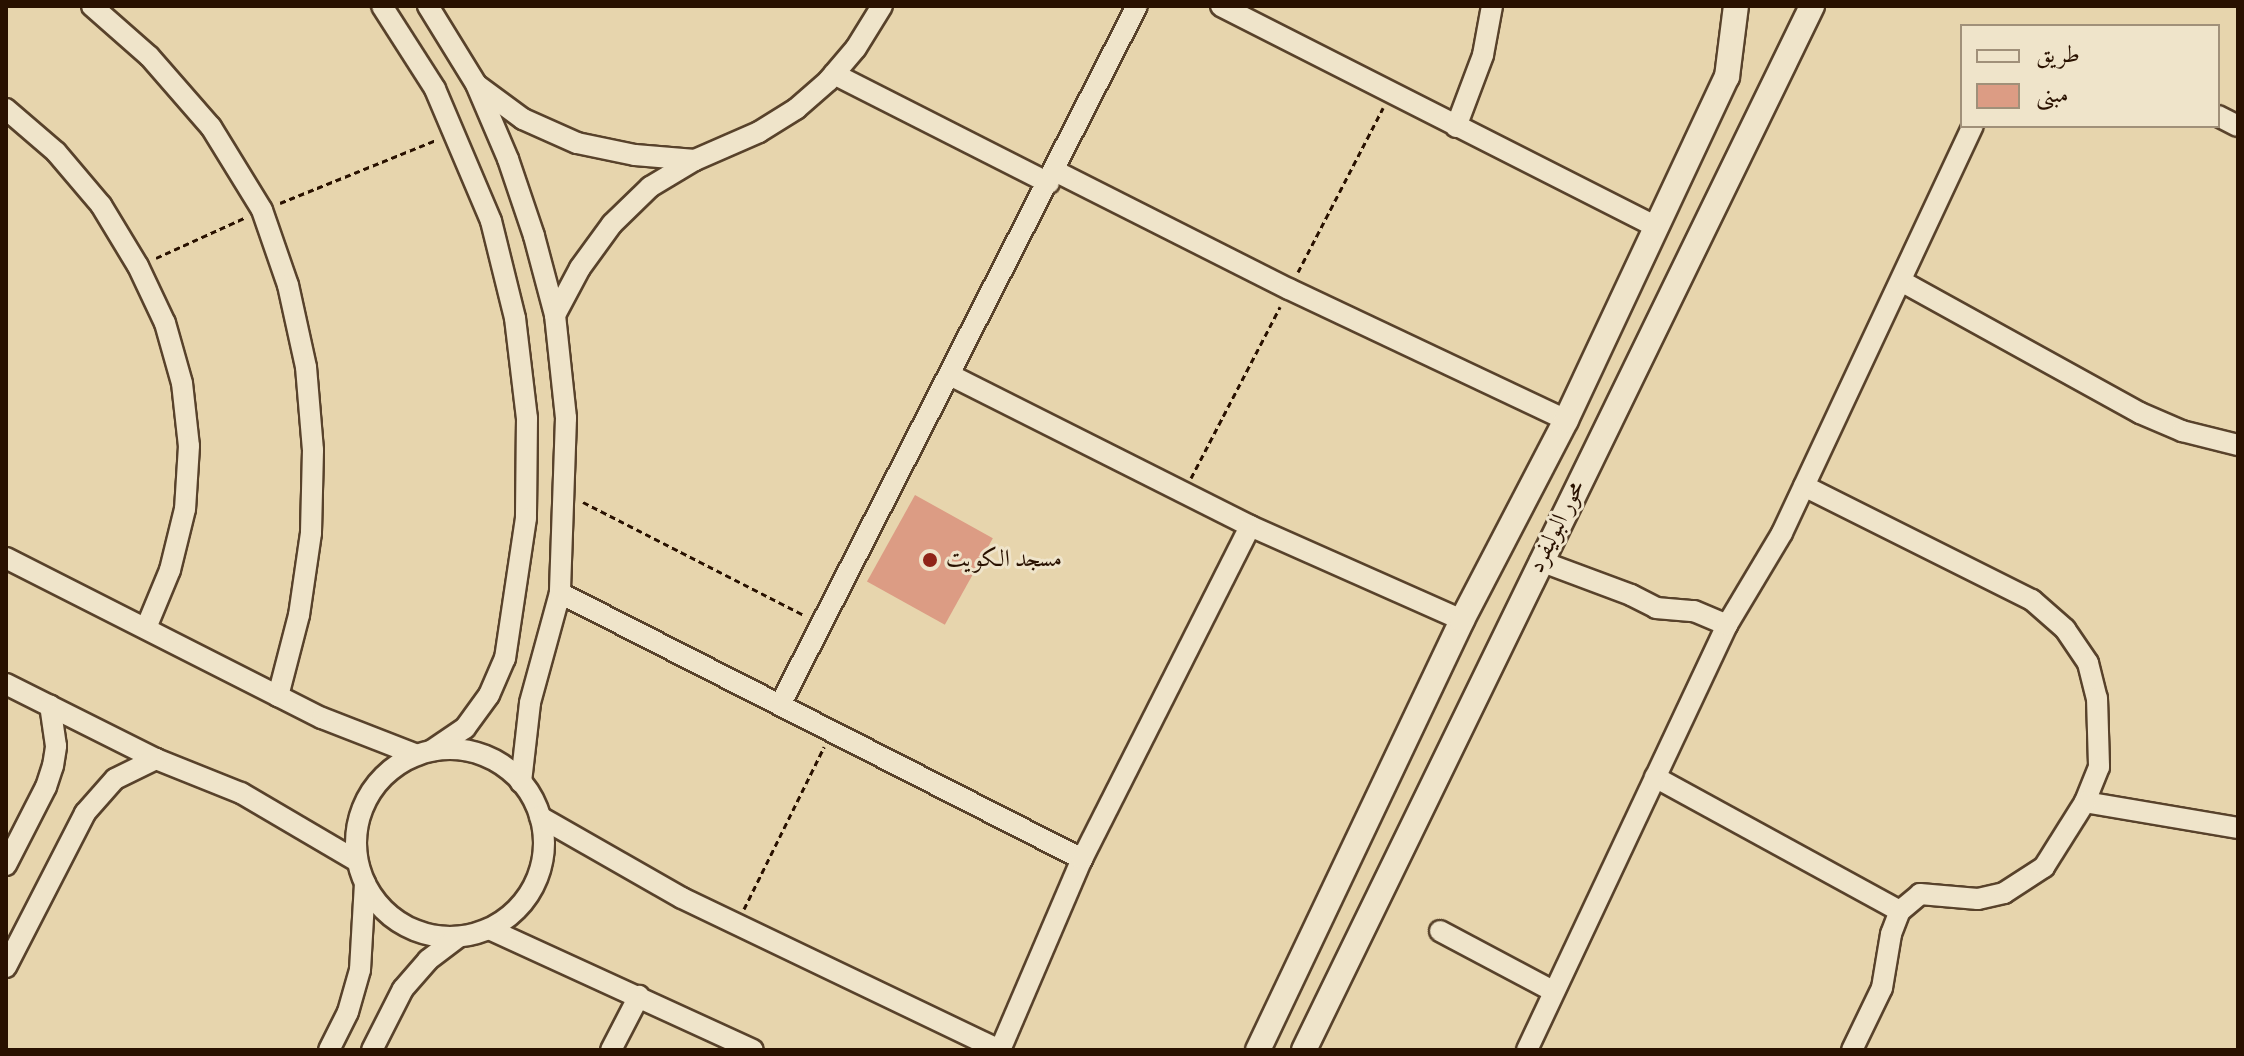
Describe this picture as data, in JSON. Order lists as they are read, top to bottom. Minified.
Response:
{"streets":{"street":["محور البوليفرد"]},"places":["مسجد الكويت"],"legend":["طريق","مبنى"]}
